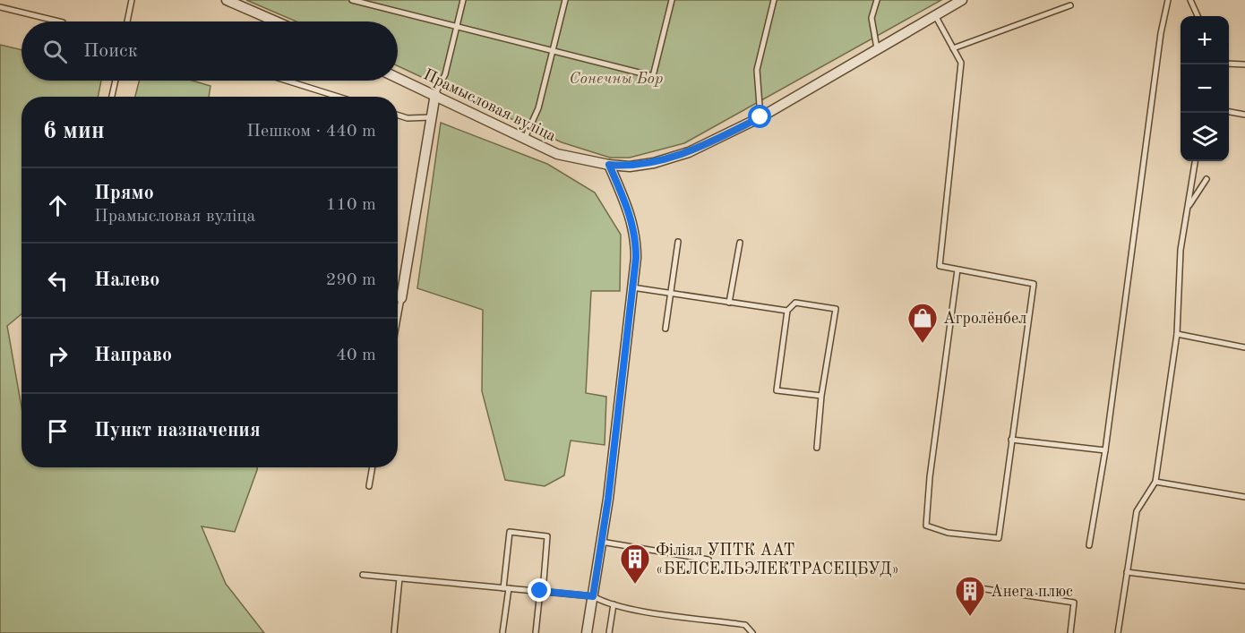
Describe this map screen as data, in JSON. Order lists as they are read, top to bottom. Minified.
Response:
{"streets":{"street":["Прамысловая вуліца"]},"parks":["Сонечны Бор"],"places":{"shop":["Агролёнбел"],"building":["Філіял УПТК ААТ «БЕЛСЕЛЬЭЛЕКТРАСЕЦБУД»","Анега плюс"]},"page":{"map_buttons":["+","−"],"search":"Поиск","heading":["6 мин","Пешком · 440 m"],"list":[["Прямо","Прамысловая вуліца","110 m"],["Налево","290 m"],["Направо","40 m"],"Пункт назначения"]}}
